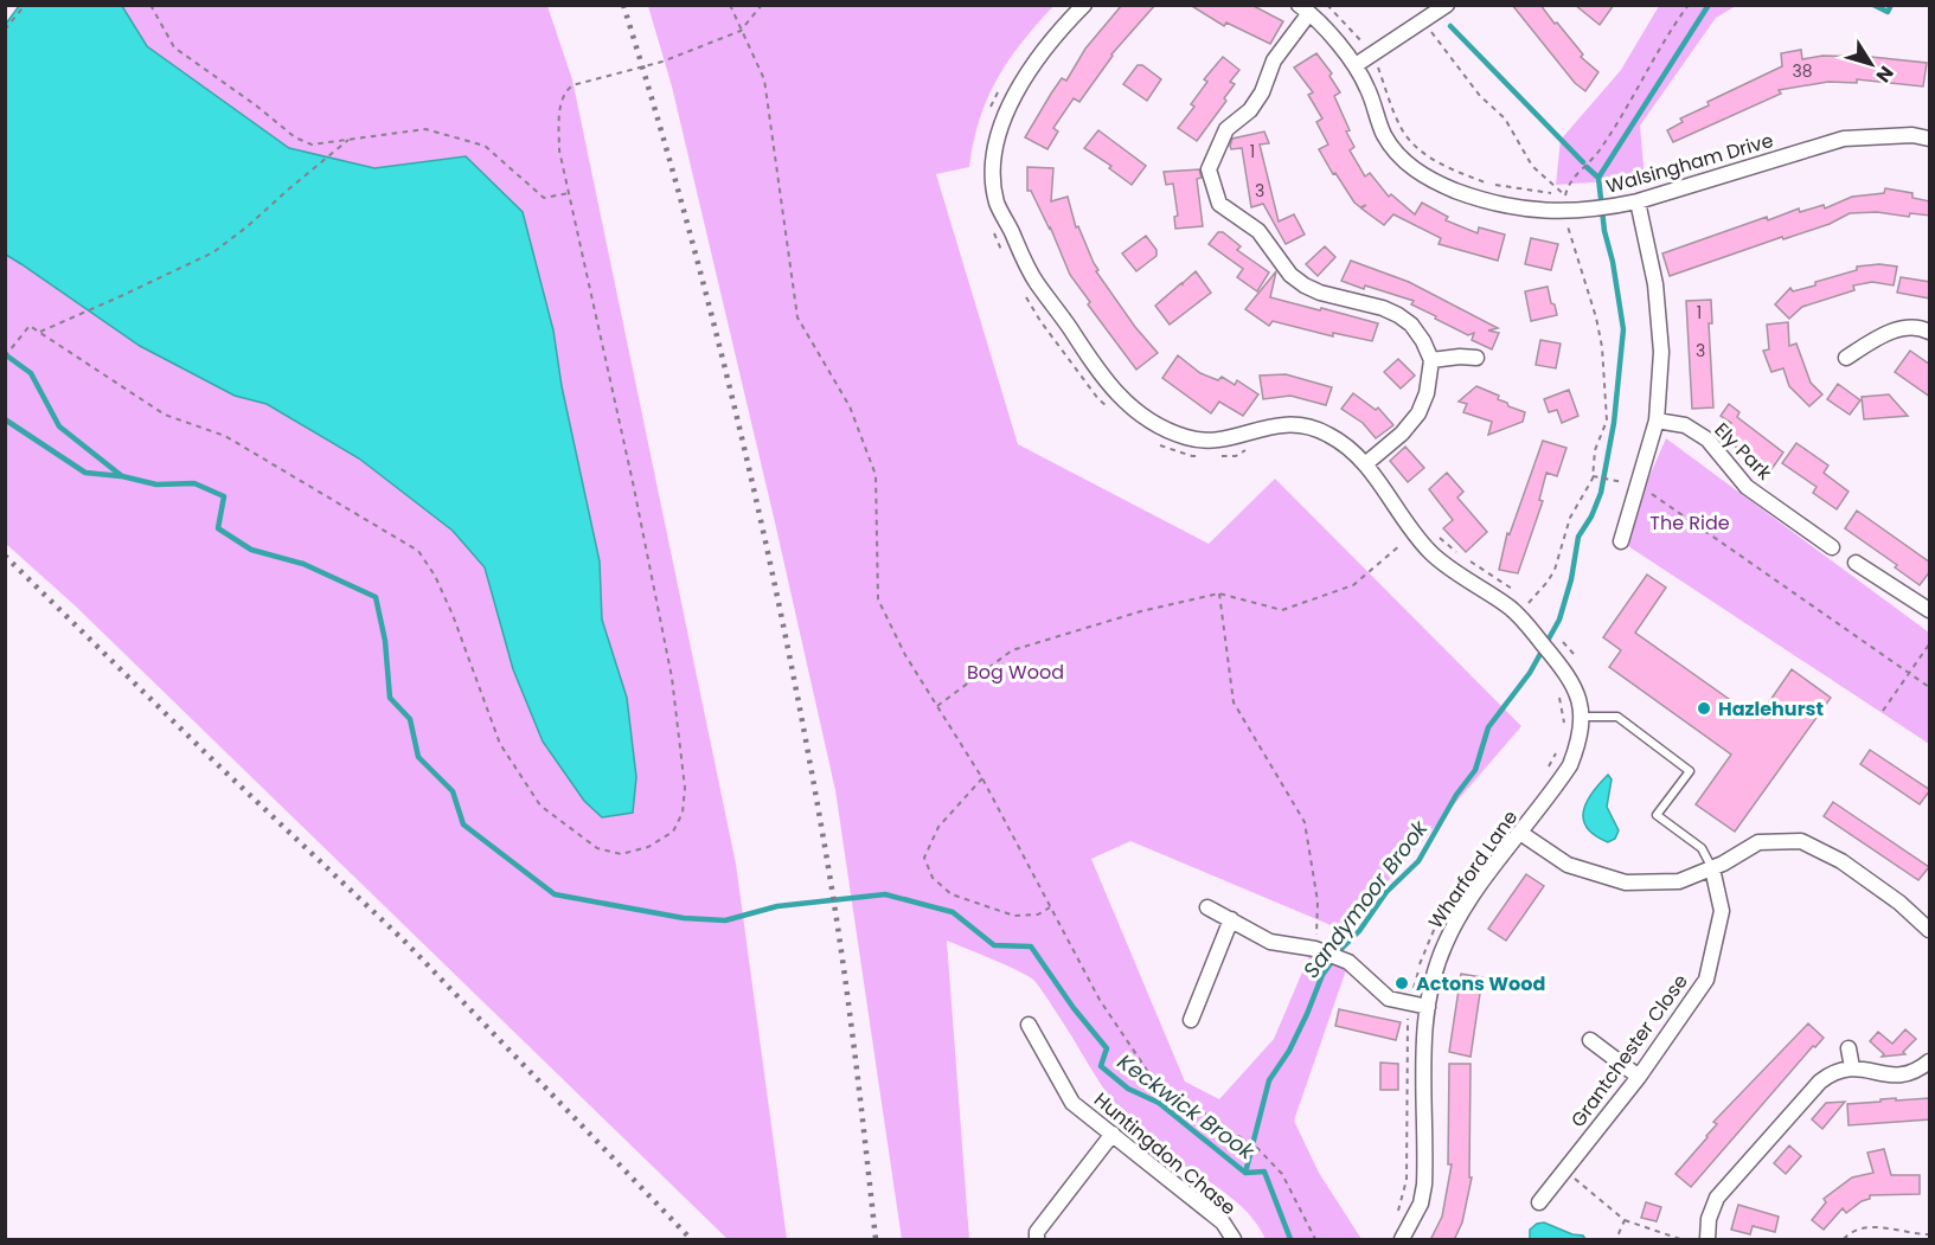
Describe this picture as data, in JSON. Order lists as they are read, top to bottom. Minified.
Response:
{"streets":{"street":["Walsingham Drive","Ely Park","Wharford Lane","Grantchester Close","Huntingdon Chase"]},"water":["Sandymoor Brook","Keckwick Brook"],"parks":["The Ride","Bog Wood"],"places":["Hazlehurst","Actons Wood"],"house_numbers":["38","1","3","1","3"],"north":"bottom right"}
